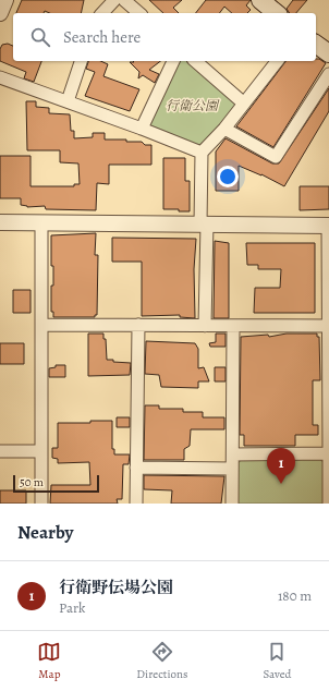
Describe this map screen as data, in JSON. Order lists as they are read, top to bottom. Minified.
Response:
{"parks":["行衛公園"],"scale_bar":"50 m","page":{"search":"Search here","pins":"1","scale":"50 m","heading":"Nearby","list":[{"mark":"1","name":"行衛野伝場公園","note":"Park","value":"180 m"}],"nav":["Map","Directions","Saved"]}}
